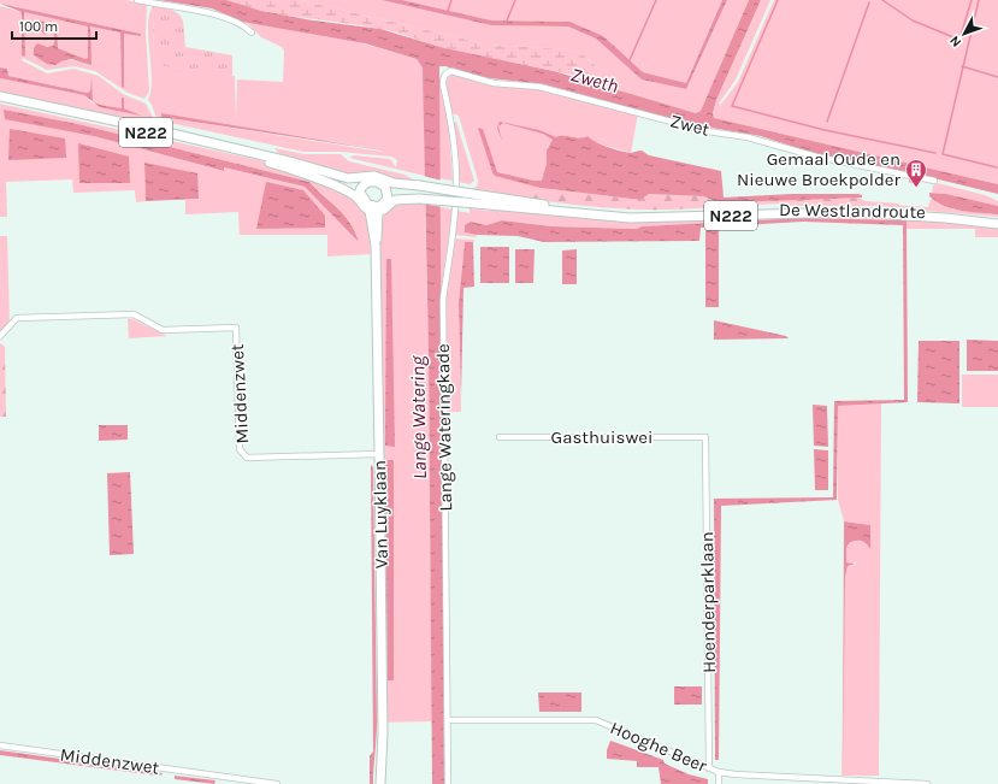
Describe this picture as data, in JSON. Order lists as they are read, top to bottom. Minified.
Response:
{"streets":{"main road":["N222","De Westlandroute","Van Luyklaan"],"street":["Zwet","Middenzwet","Lange Wateringkade","Gasthuiswei","Hoenderparklaan","Hooghe Beer"]},"crossings":[["Zwet","Lange Wateringkade"],["N222","De Westlandroute"],["N222","Van Luyklaan"],["De Westlandroute","Van Luyklaan"],["Middenzwet","Van Luyklaan"],["Lange Wateringkade","Hooghe Beer"],["Gasthuiswei","Hoenderparklaan"],["Hoenderparklaan","Hooghe Beer"]],"water":["Zweth","Lange Watering"],"places":{"building":["Gemaal Oude en Nieuwe Broekpolder"]},"scale_bar":"100 m","north":"bottom left"}
